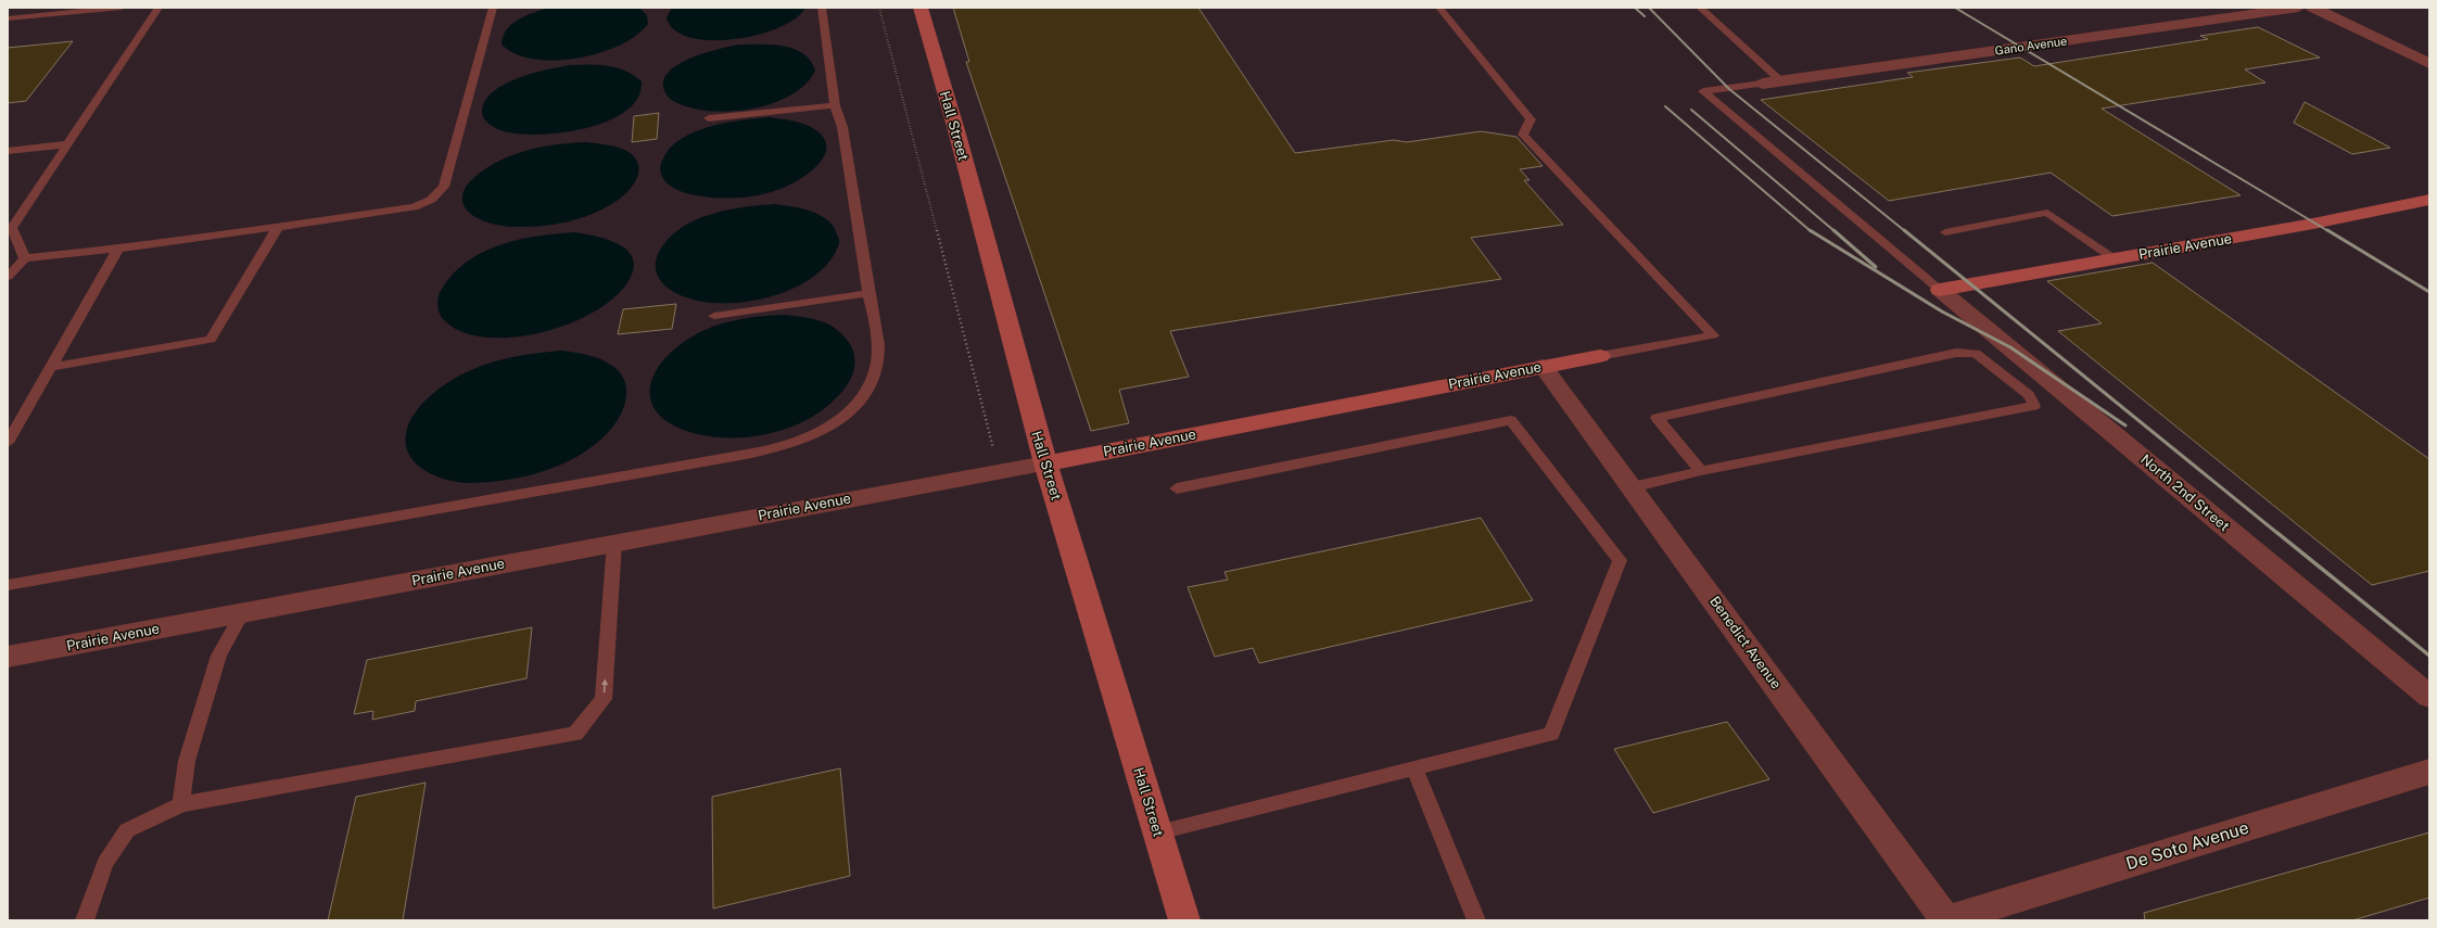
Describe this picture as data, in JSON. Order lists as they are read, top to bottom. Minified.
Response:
{"streets":{"main road":["Hall Street","Prairie Avenue"],"street":["Gano Avenue","North 2nd Street","Benedict Avenue","De Soto Avenue"]},"crossings":[["Hall Street","Prairie Avenue"],["Prairie Avenue","North 2nd Street"],["Prairie Avenue","Benedict Avenue"],["Benedict Avenue","De Soto Avenue"]]}
